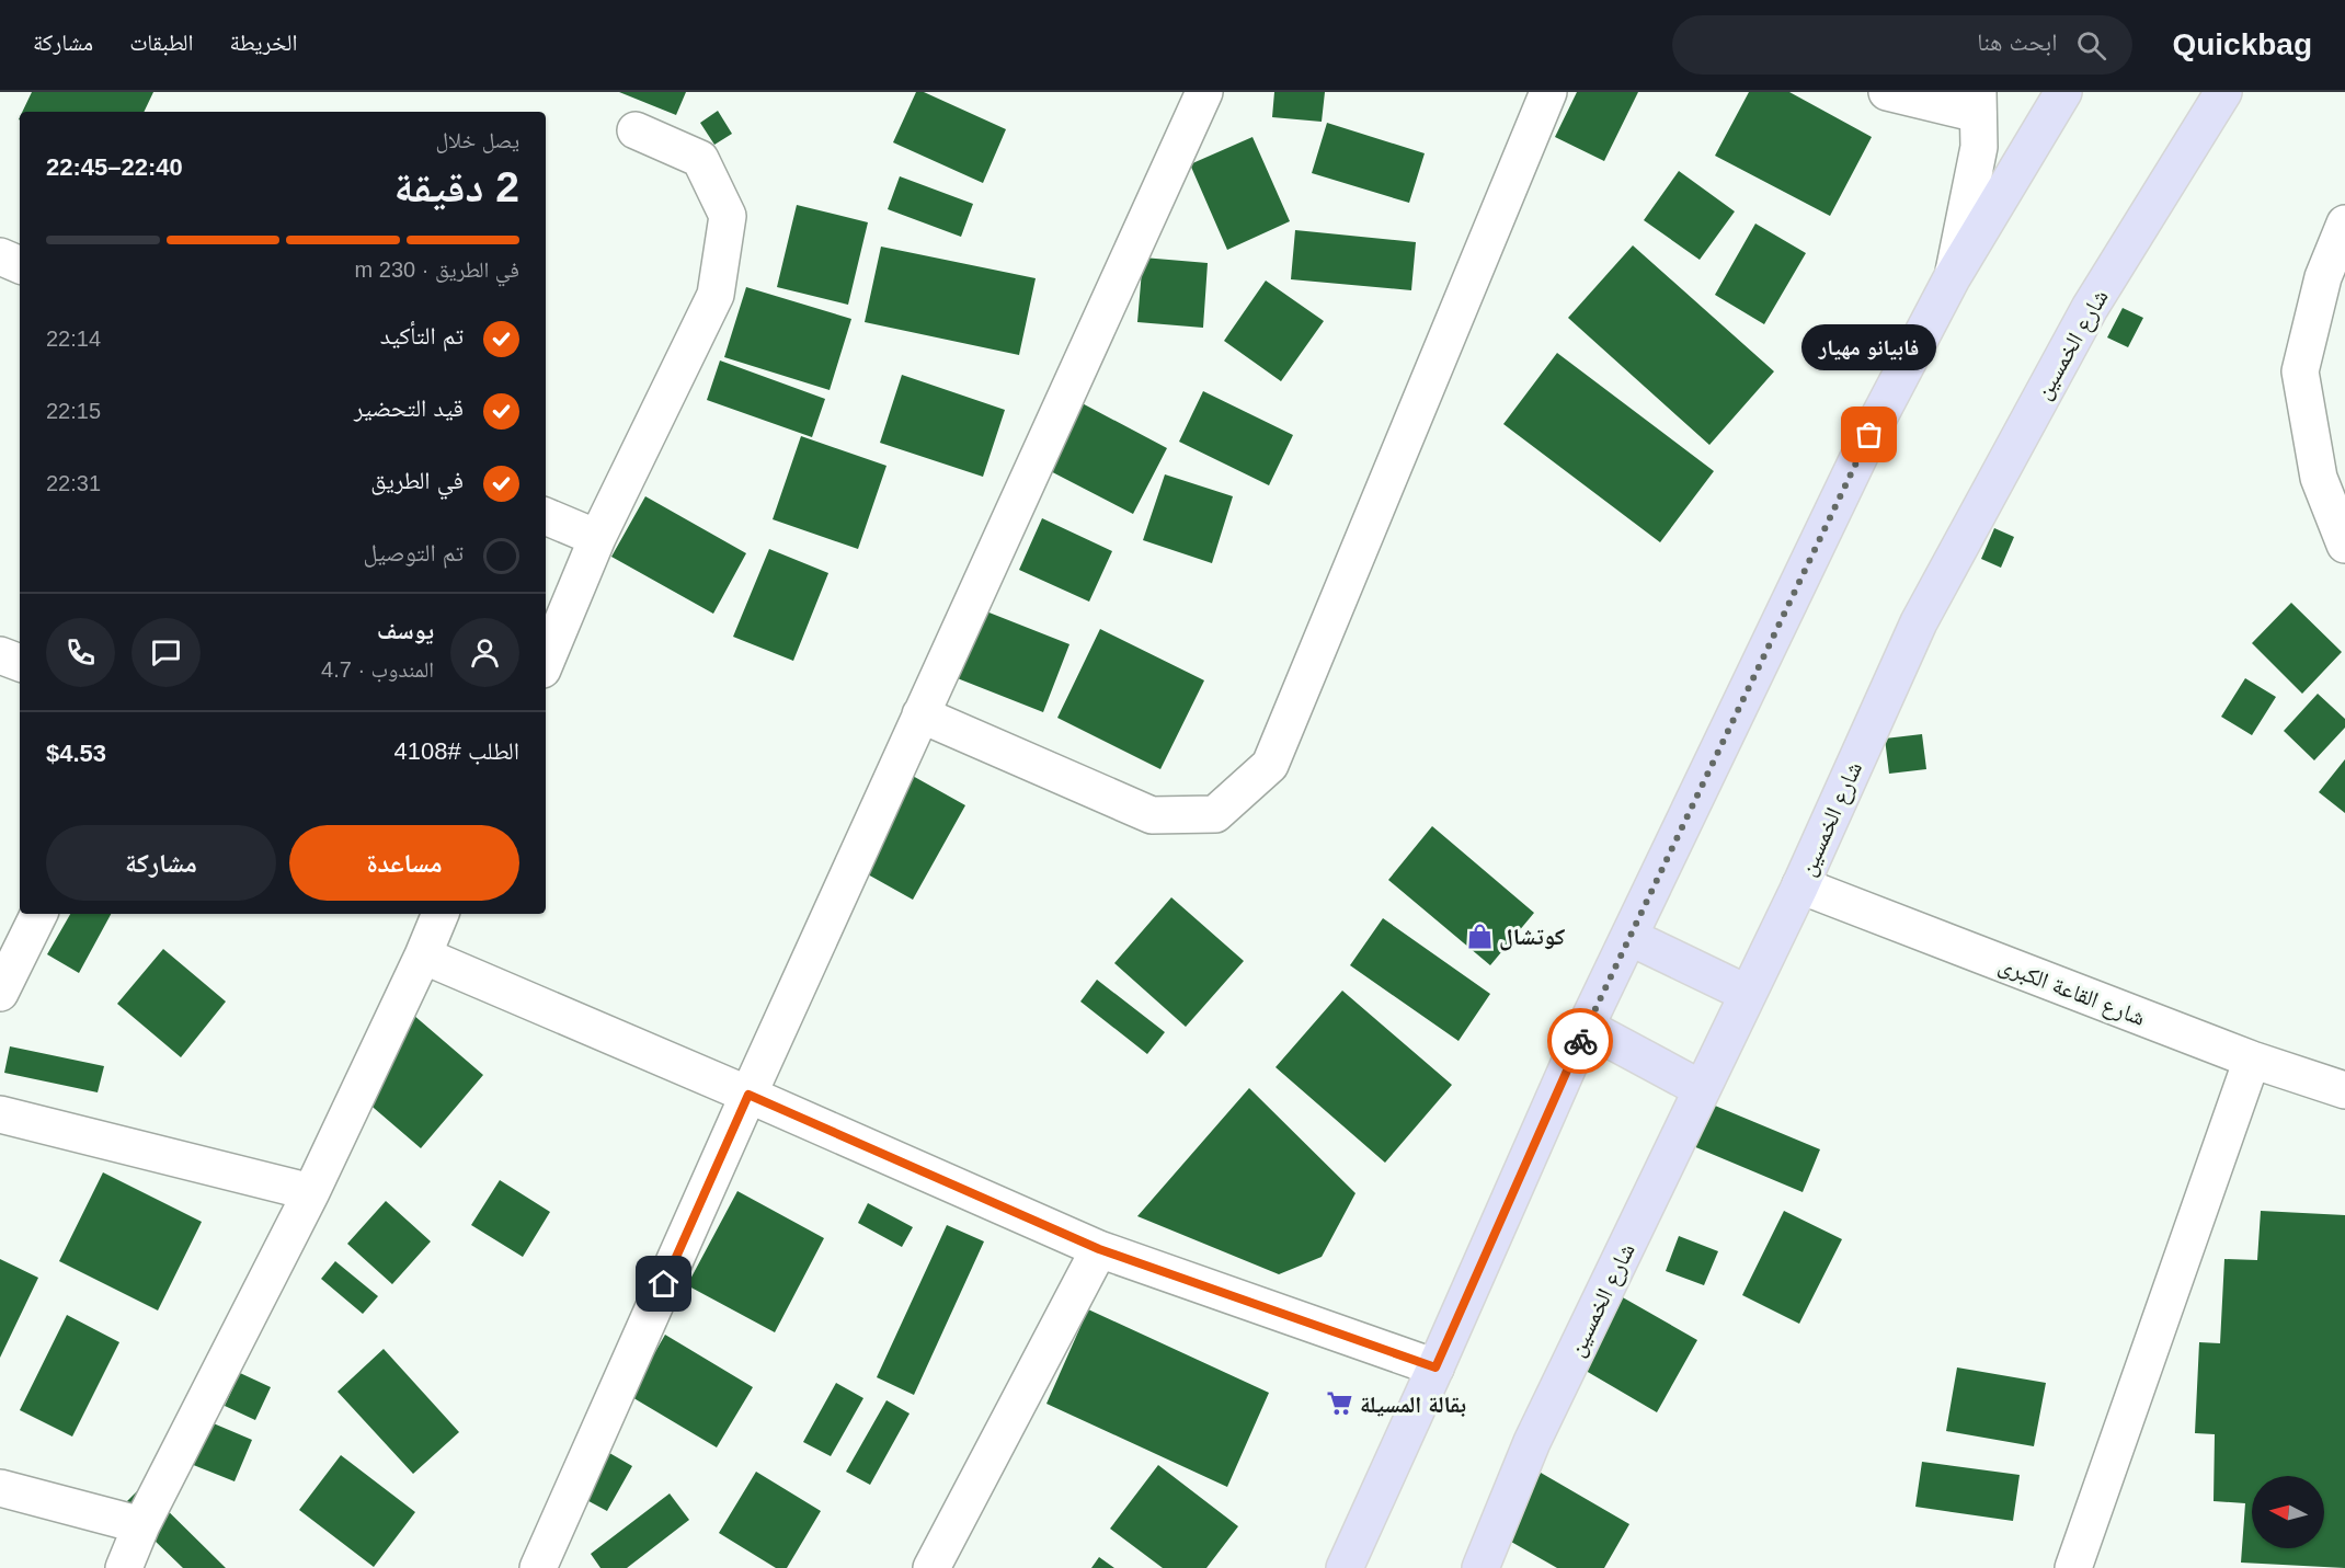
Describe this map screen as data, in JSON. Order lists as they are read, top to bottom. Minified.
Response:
{"streets":{"main road":["شارع الخمسين"],"street":["شارع القاعة الكبرى"]},"crossings":[["شارع الخمسين","شارع القاعة الكبرى"]],"places":{"other":["فابيانو مهيار"],"shop":["كوتشال"],"supermarket":["بقالة المسيلة"]},"north":"left","page":{"header":"Quickbag","search":"ابحث هنا","nav":["الخريطة","الطبقات","مشاركة"],"heading":["2 دقيقة","يصل خلال","22:40–22:45"],"panel":["يوسف","المندوب · 4.7","الطلب #4108","$4.53"],"bar":"في الطريق · 230 m","list":[["تم التأكيد","22:14"],["قيد التحضير","22:15"],["في الطريق","22:31"],"تم التوصيل"],"bubble":"فابيانو مهيار","buttons":["مساعدة","مشاركة"]}}
